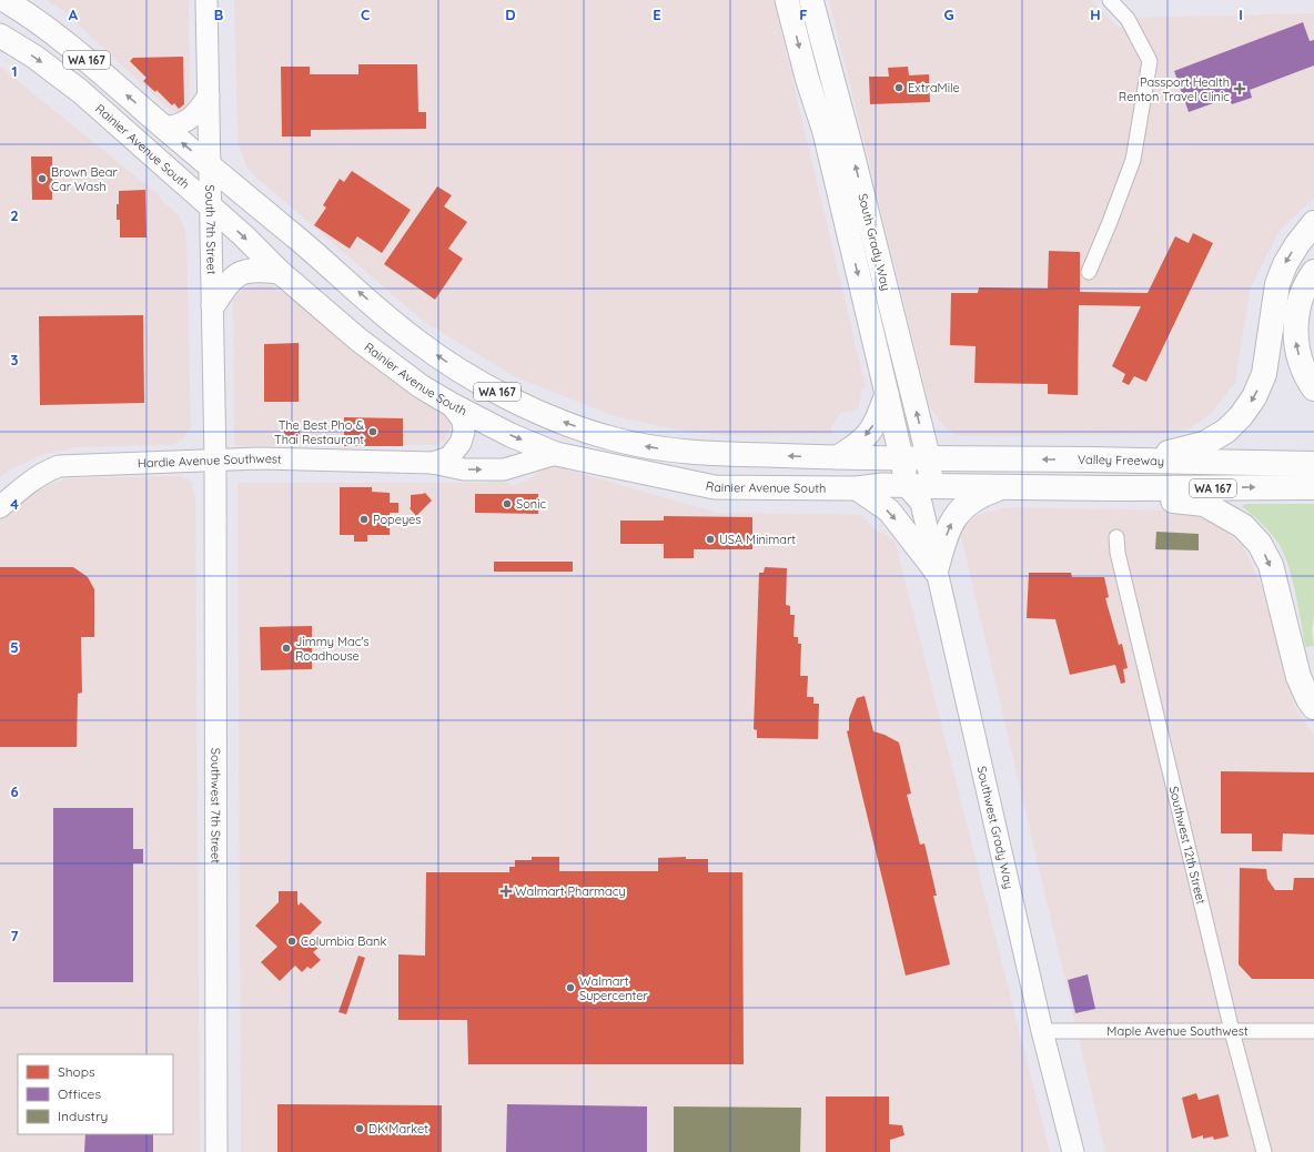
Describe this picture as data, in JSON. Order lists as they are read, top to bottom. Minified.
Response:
{"streets":{"highway":["WA 167","Valley Freeway"],"main road":["Rainier Avenue South","South Grady Way"],"street":["South 7th Street","Hardie Avenue Southwest","Southwest 7th Street","Southwest Grady Way","Southwest 12th Street","Maple Avenue Southwest"]},"crossings":[["WA 167","Rainier Avenue South"],["WA 167","South 7th Street"],["WA 167","South Grady Way"],["WA 167","Valley Freeway"],["WA 167","Southwest Grady Way"],["Rainier Avenue South","South 7th Street"],["Rainier Avenue South","South Grady Way"],["Rainier Avenue South","Hardie Avenue Southwest"],["Rainier Avenue South","Southwest Grady Way"],["South 7th Street","Hardie Avenue Southwest"],["South 7th Street","Southwest 7th Street"],["South Grady Way","Valley Freeway"],["South Grady Way","Southwest Grady Way"],["Hardie Avenue Southwest","Southwest 7th Street"],["Southwest Grady Way","Maple Avenue Southwest"],["Southwest 12th Street","Maple Avenue Southwest"]],"places":{"other":["ExtraMile","Brown Bear Car Wash","The Best Pho & Thai Restaurant","Sonic","Popeyes","USA Minimart","Jimmy Mac's Roadhouse","Columbia Bank","Walmart Supercenter","DK Market"],"health":["Passport Health Renton Travel Clinic","Walmart Pharmacy"]},"legend":["Shops","Offices","Industry"],"grid":{"columns":["A","B","C","D","E","F","G","H","I"],"rows":["1","2","3","4","5","6","7"]}}
